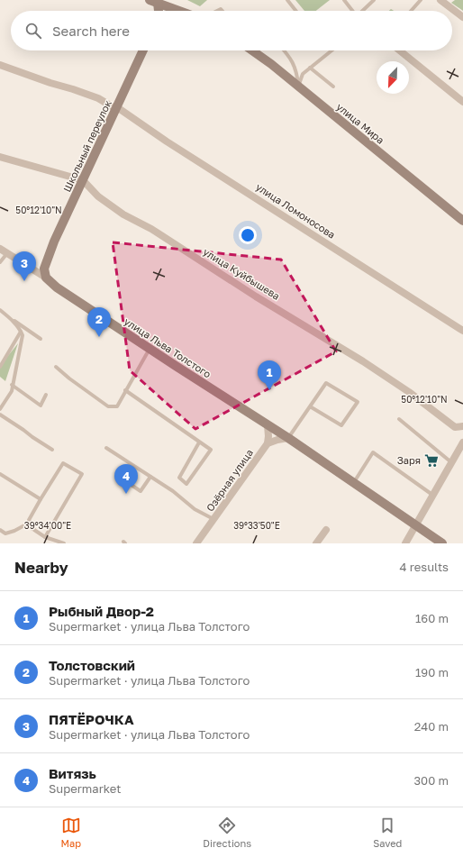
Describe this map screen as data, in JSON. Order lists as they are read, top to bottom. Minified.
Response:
{"streets":{"street":["улица Мира","Школьный переулок","улица Ломоносова","улица Куйбышева","улица Льва Толстого","Озёрная улица"]},"crossings":[["Школьный переулок","улица Ломоносова"],["Школьный переулок","улица Куйбышева"],["Школьный переулок","улица Льва Толстого"]],"places":{"supermarket":["Заря"]},"north":"bottom left","page":{"search":"Search here","pins":["3","2","1","4"],"heading":["Nearby","4 results"],"list":[{"mark":"1","name":"Рыбный Двор-2","note":"Supermarket · улица Льва Толстого","value":"160 m"},{"mark":"2","name":"Толстовский","note":"Supermarket · улица Льва Толстого","value":"190 m"},{"mark":"3","name":"ПЯТЁРОЧКА","note":"Supermarket · улица Льва Толстого","value":"240 m"},{"mark":"4","name":"Витязь","note":"Supermarket","value":"300 m"}],"nav":["Map","Directions","Saved"]},"coordinates":["50°12'10\"N","39°34'00\"E","39°33'50\"E"]}
